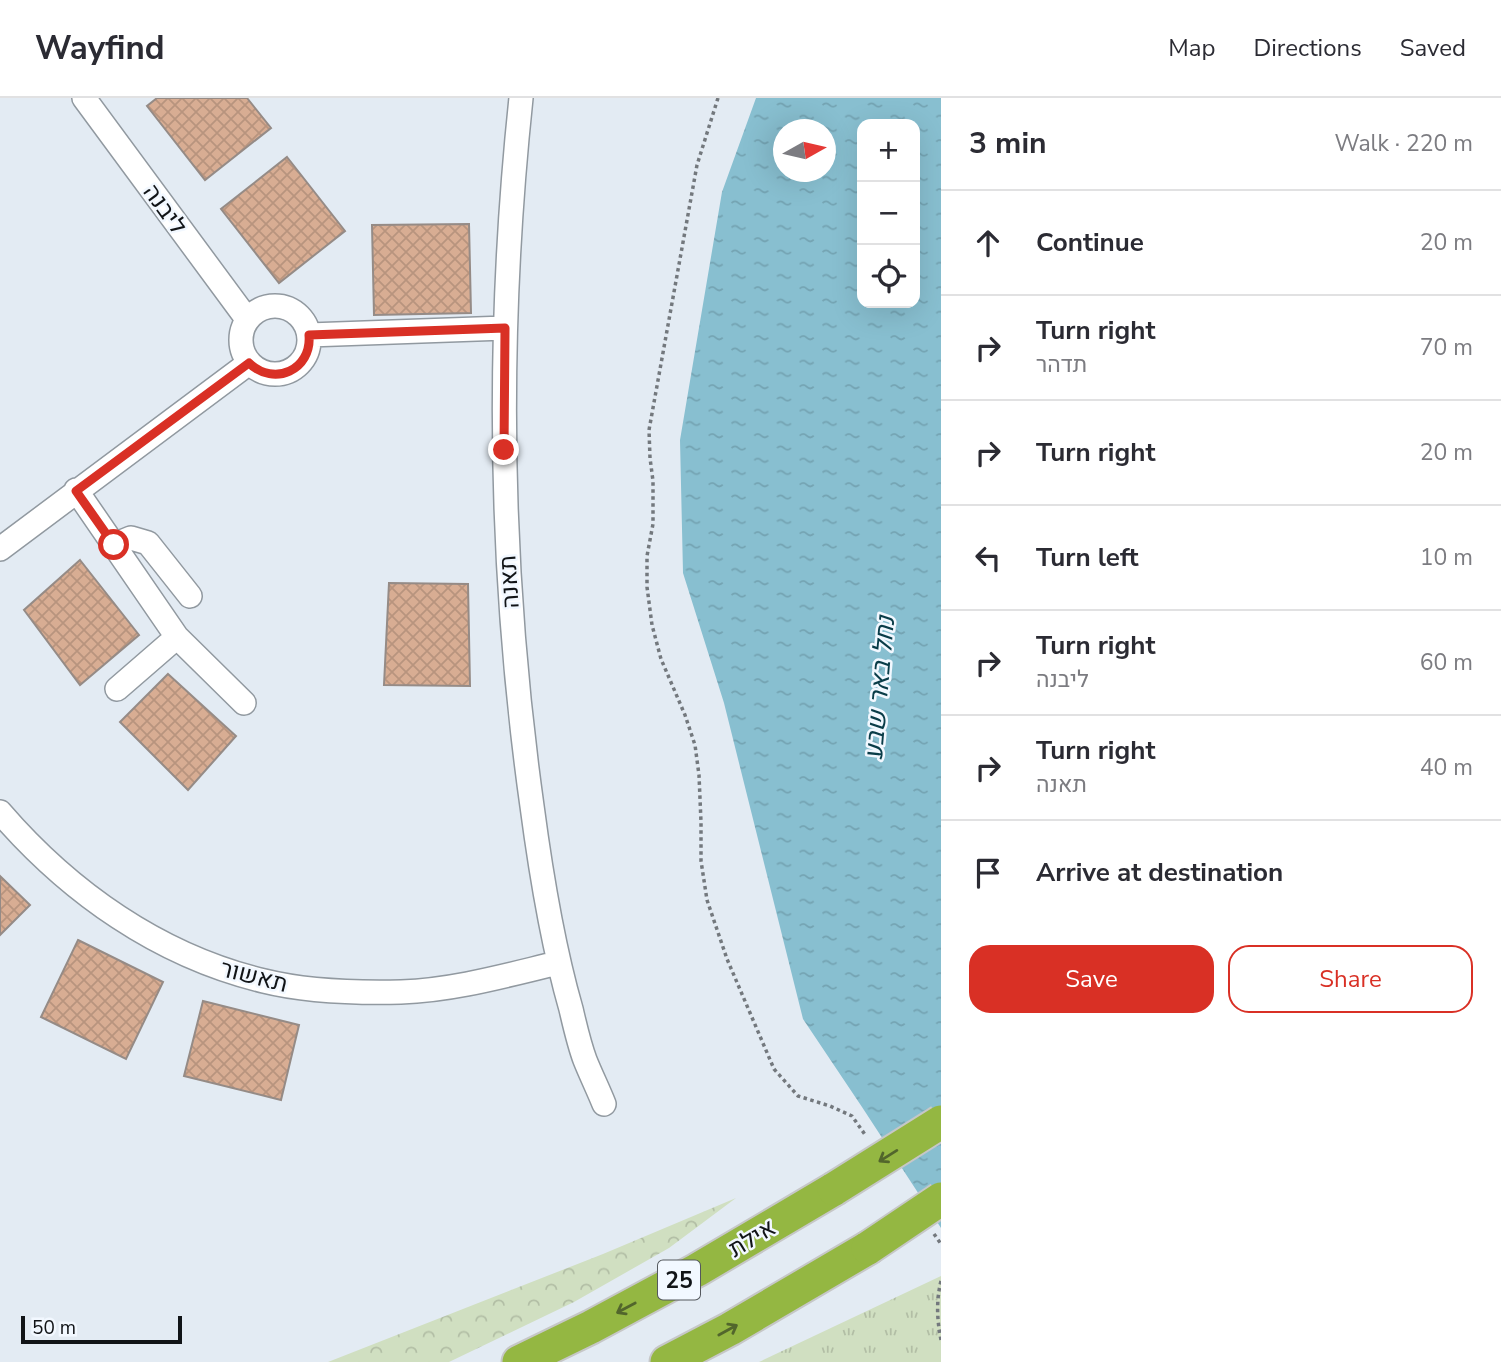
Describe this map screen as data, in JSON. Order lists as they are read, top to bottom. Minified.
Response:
{"streets":{"highway":["אילת","25"],"street":["ליבנה","תאנה","תאשור"]},"crossings":[["תאנה","תאשור"]],"water":["נחל באר שבע"],"scale_bar":"50 m","north":"right","page":{"header":"Wayfind","nav":["Map","Directions","Saved"],"heading":["3 min","Walk · 220 m"],"map_buttons":["+","−"],"list":[["Continue","20 m"],["Turn right","תדהר","70 m"],["Turn right","20 m"],["Turn left","10 m"],["Turn right","ליבנה","60 m"],["Turn right","תאנה","40 m"],"Arrive at destination"],"buttons":["Save","Share"],"scale":"50 m"}}
